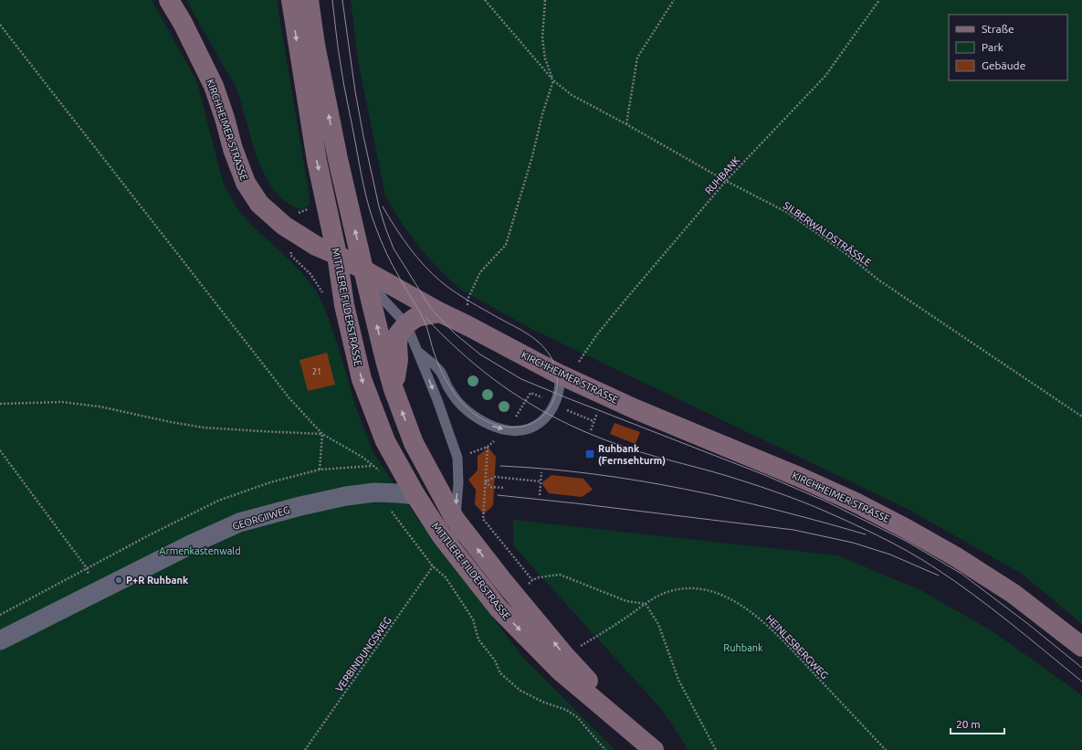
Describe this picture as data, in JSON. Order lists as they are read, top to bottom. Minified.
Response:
{"streets":{"main road":["KIRCHHEIMER STRASSE","MITTLERE FILDERSTRASSE"],"street":["GEORGIIWEG"],"path":["RUHBANK","SILBERWALDSTRÄSSLE","HEINLESBERGWEG","VERBINDUNGSWEG"]},"crossings":[["KIRCHHEIMER STRASSE","MITTLERE FILDERSTRASSE"],["RUHBANK","SILBERWALDSTRÄSSLE"],["MITTLERE FILDERSTRASSE","GEORGIIWEG"],["MITTLERE FILDERSTRASSE","HEINLESBERGWEG"]],"parks":["Armenkastenwald","Ruhbank"],"places":{"transit":["Ruhbank (Fernsehturm)"],"other":["P+R Ruhbank"]},"house_numbers":["21"],"legend":["Straße","Park","Gebäude"],"scale_bar":"20 m"}
